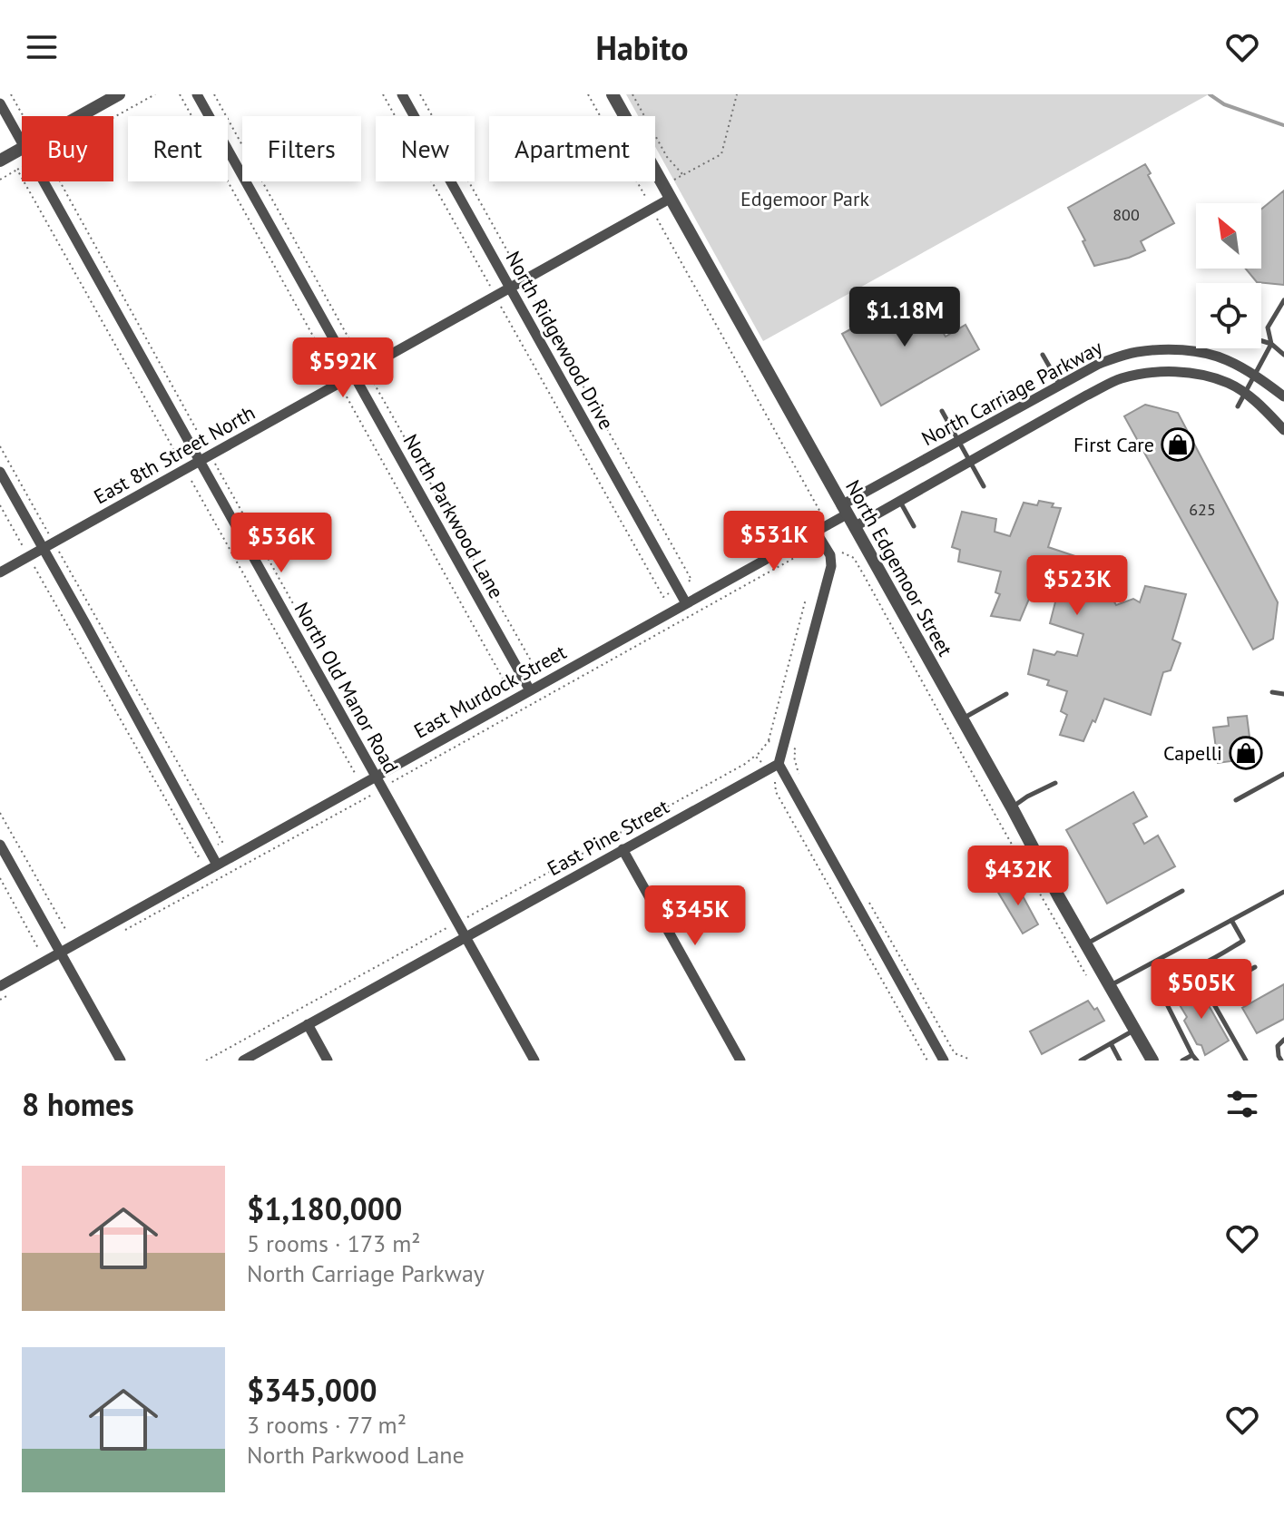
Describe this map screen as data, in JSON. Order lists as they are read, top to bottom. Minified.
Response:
{"streets":{"street":["North Ridgewood Drive","North Carriage Parkway","East 8th Street North","North Parkwood Lane","North Edgemoor Street","North Old Manor Road","East Murdock Street","East Pine Street"]},"crossings":[["North Ridgewood Drive","East 8th Street North"],["North Ridgewood Drive","East Murdock Street"],["North Carriage Parkway","North Edgemoor Street"],["North Carriage Parkway","East Murdock Street"],["East 8th Street North","North Parkwood Lane"],["East 8th Street North","North Edgemoor Street"],["East 8th Street North","North Old Manor Road"],["North Parkwood Lane","East Murdock Street"],["North Edgemoor Street","East Murdock Street"],["North Old Manor Road","East Murdock Street"],["North Old Manor Road","East Pine Street"]],"parks":["Edgemoor Park"],"places":{"shop":["First Care","Capelli"]},"house_numbers":["800","625"],"north":"top left","page":{"header":"Habito","chip":["Buy","Rent","Filters","New","Apartment"],"price":["$1.18M","$592K","$531K","$536K","$523K","$432K","$345K","$505K"],"heading":"8 homes","list":[{"name":"$1,180,000","note":"5 rooms · 173 m² · North Carriage Parkway"},{"name":"$345,000","note":"3 rooms · 77 m² · North Parkwood Lane"}]}}
